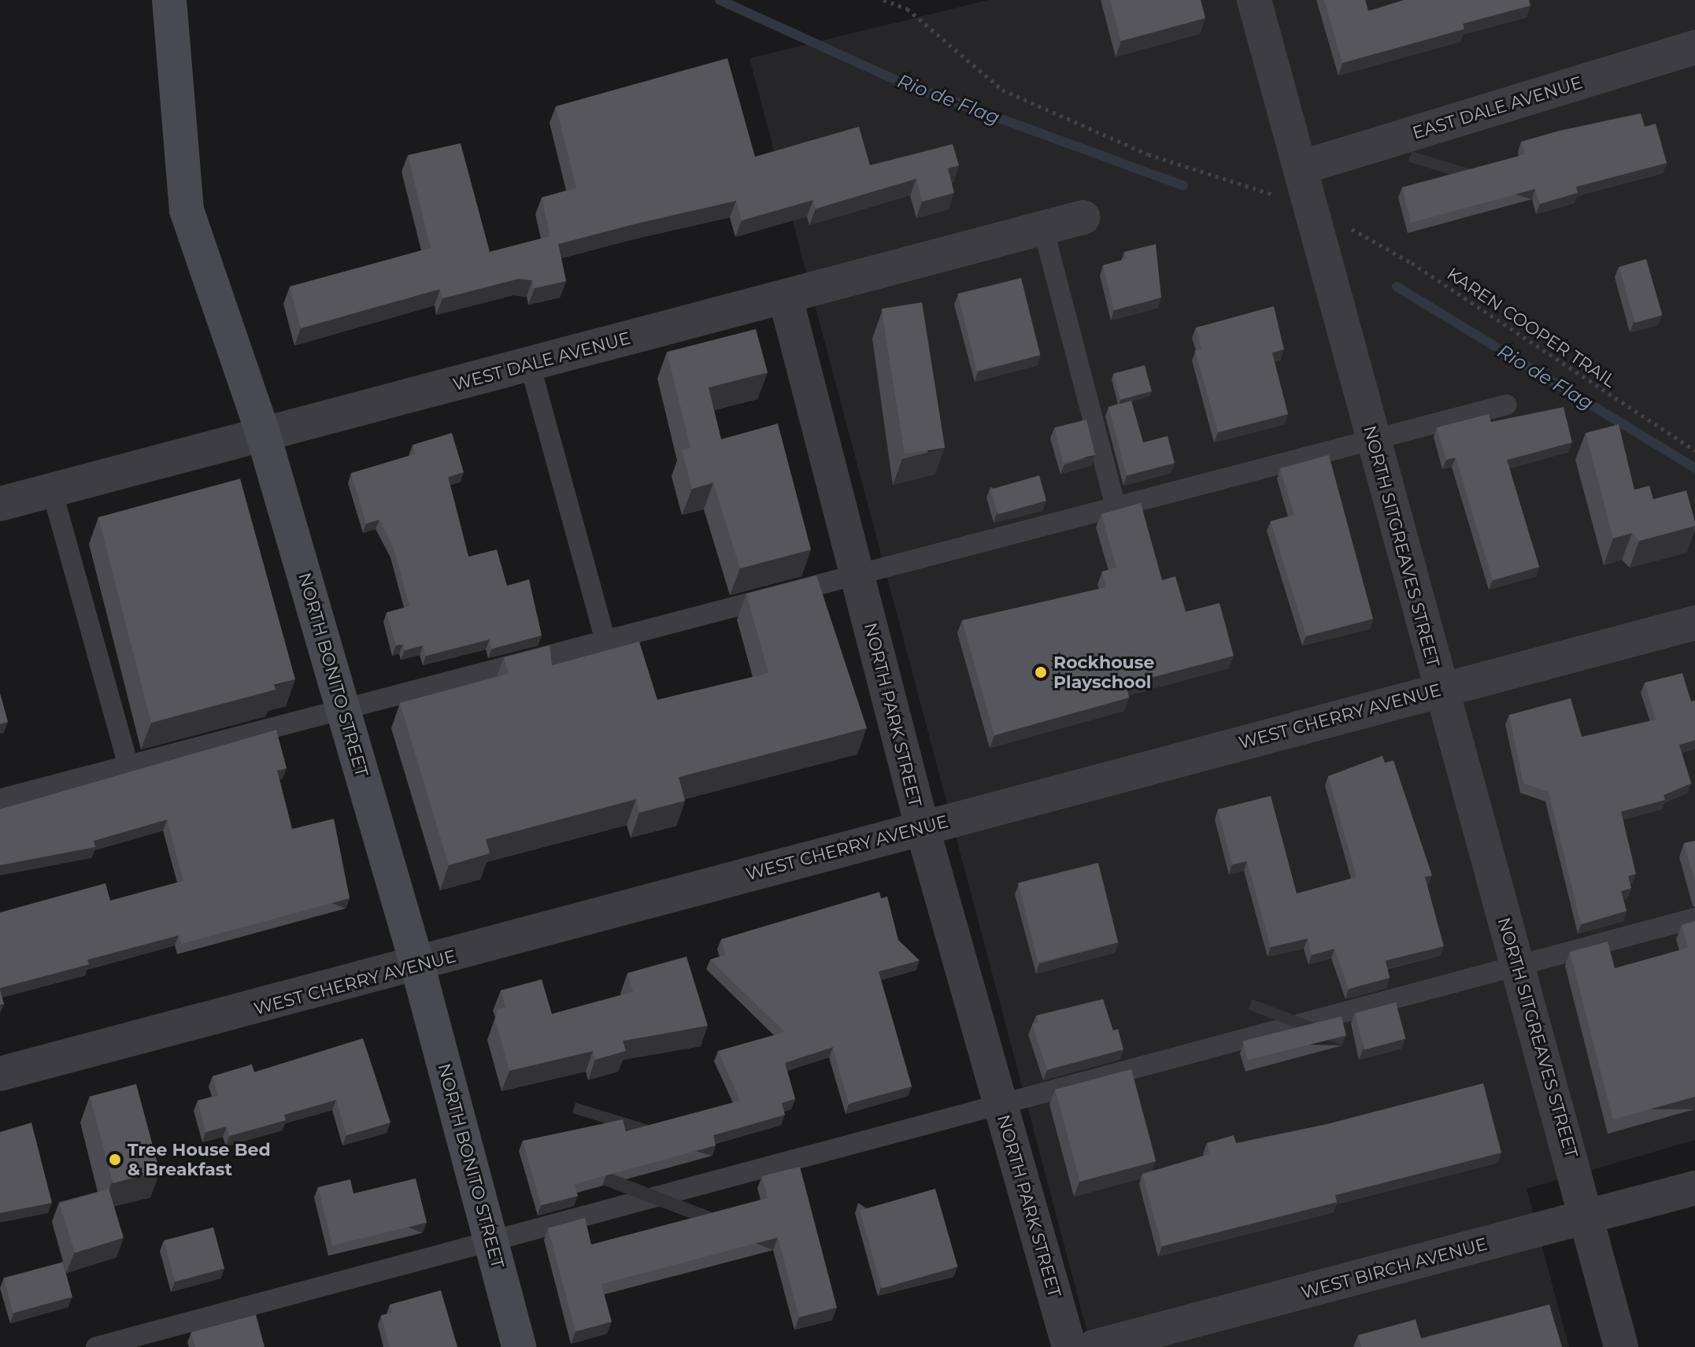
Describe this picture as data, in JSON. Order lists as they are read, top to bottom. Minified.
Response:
{"streets":{"street":["EAST DALE AVENUE","WEST DALE AVENUE","NORTH SITGREAVES STREET","NORTH BONITO STREET","NORTH PARK STREET","WEST CHERRY AVENUE","WEST BIRCH AVENUE"],"path":["KAREN COOPER TRAIL"]},"crossings":[["EAST DALE AVENUE","NORTH SITGREAVES STREET"],["WEST DALE AVENUE","NORTH BONITO STREET"],["WEST DALE AVENUE","NORTH PARK STREET"],["NORTH SITGREAVES STREET","WEST CHERRY AVENUE"],["NORTH SITGREAVES STREET","WEST BIRCH AVENUE"],["NORTH BONITO STREET","WEST CHERRY AVENUE"],["NORTH PARK STREET","WEST CHERRY AVENUE"]],"water":["Rio de Flag"],"places":["Rockhouse Playschool","Tree House Bed & Breakfast"]}
